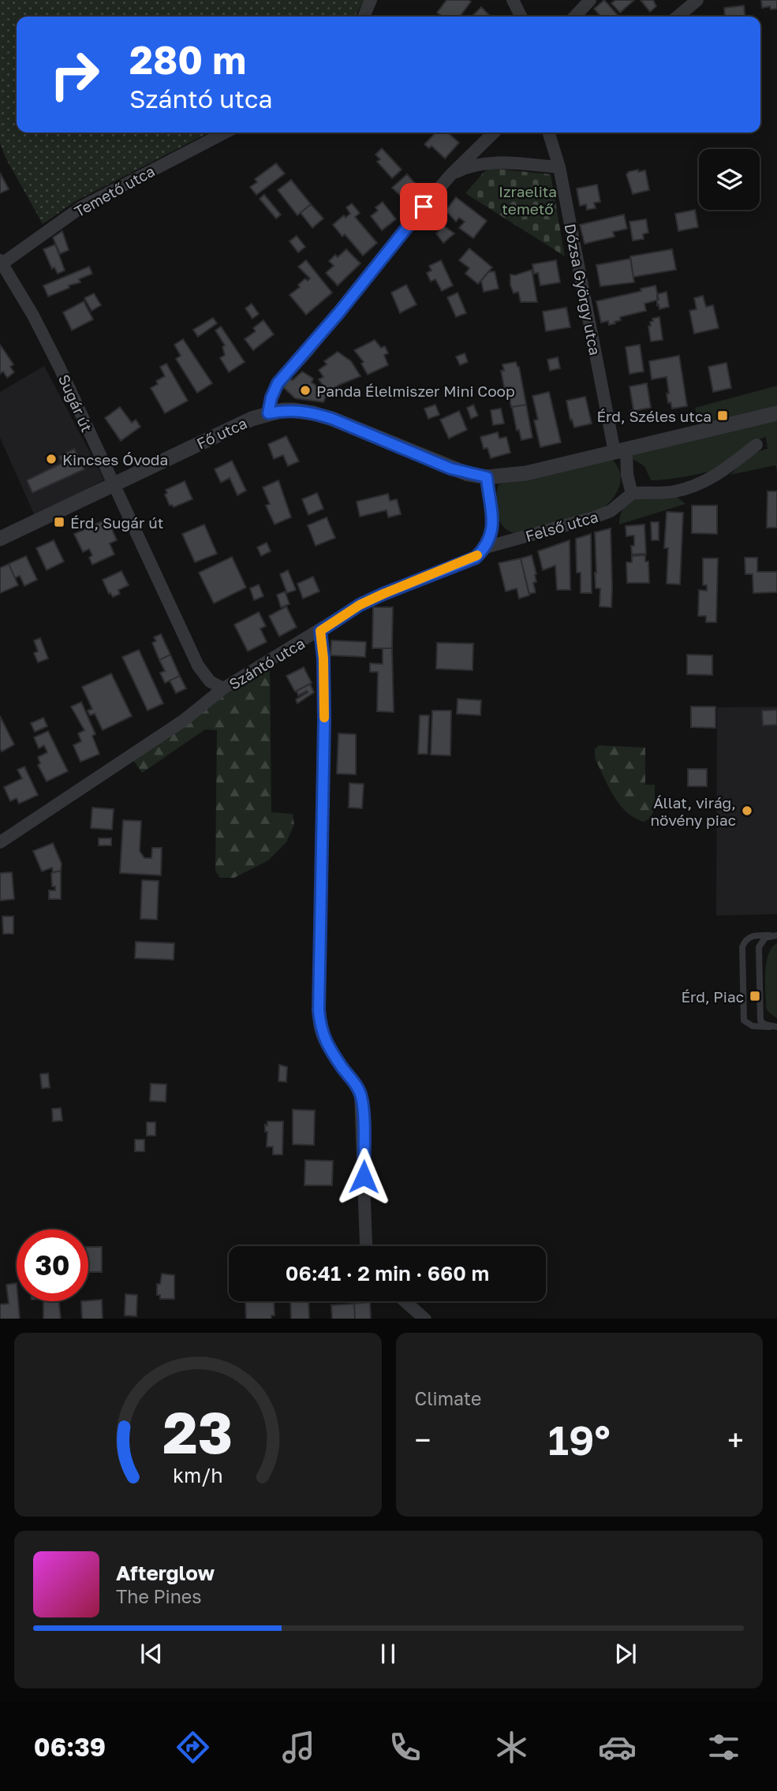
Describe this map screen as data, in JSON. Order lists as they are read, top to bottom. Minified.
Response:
{"streets":{"street":["Temető utca","Dózsa György utca","Sugár út","Fő utca","Felső utca","Szántó utca"]},"crossings":[["Temető utca","Sugár út"],["Dózsa György utca","Fő utca"],["Sugár út","Fő utca"],["Sugár út","Szántó utca"],["Felső utca","Szántó utca"]],"parks":["Izraelita temető"],"places":{"other":["Panda Élelmiszer Mini Coop","Kincses Óvoda","Állat, virág, növény piac"],"transit":["Érd, Széles utca","Érd, Sugár út","Érd, Piac"]},"page":{"turn":["280 m","Szántó utca"],"limit":"30","trip":"06:41 · 2 min · 660 m","tile":"Climate","heat":["−","19°","+"],"song":["Afterglow","The Pines"],"tabs":"06:39","gauge":["23","km/h"]}}
